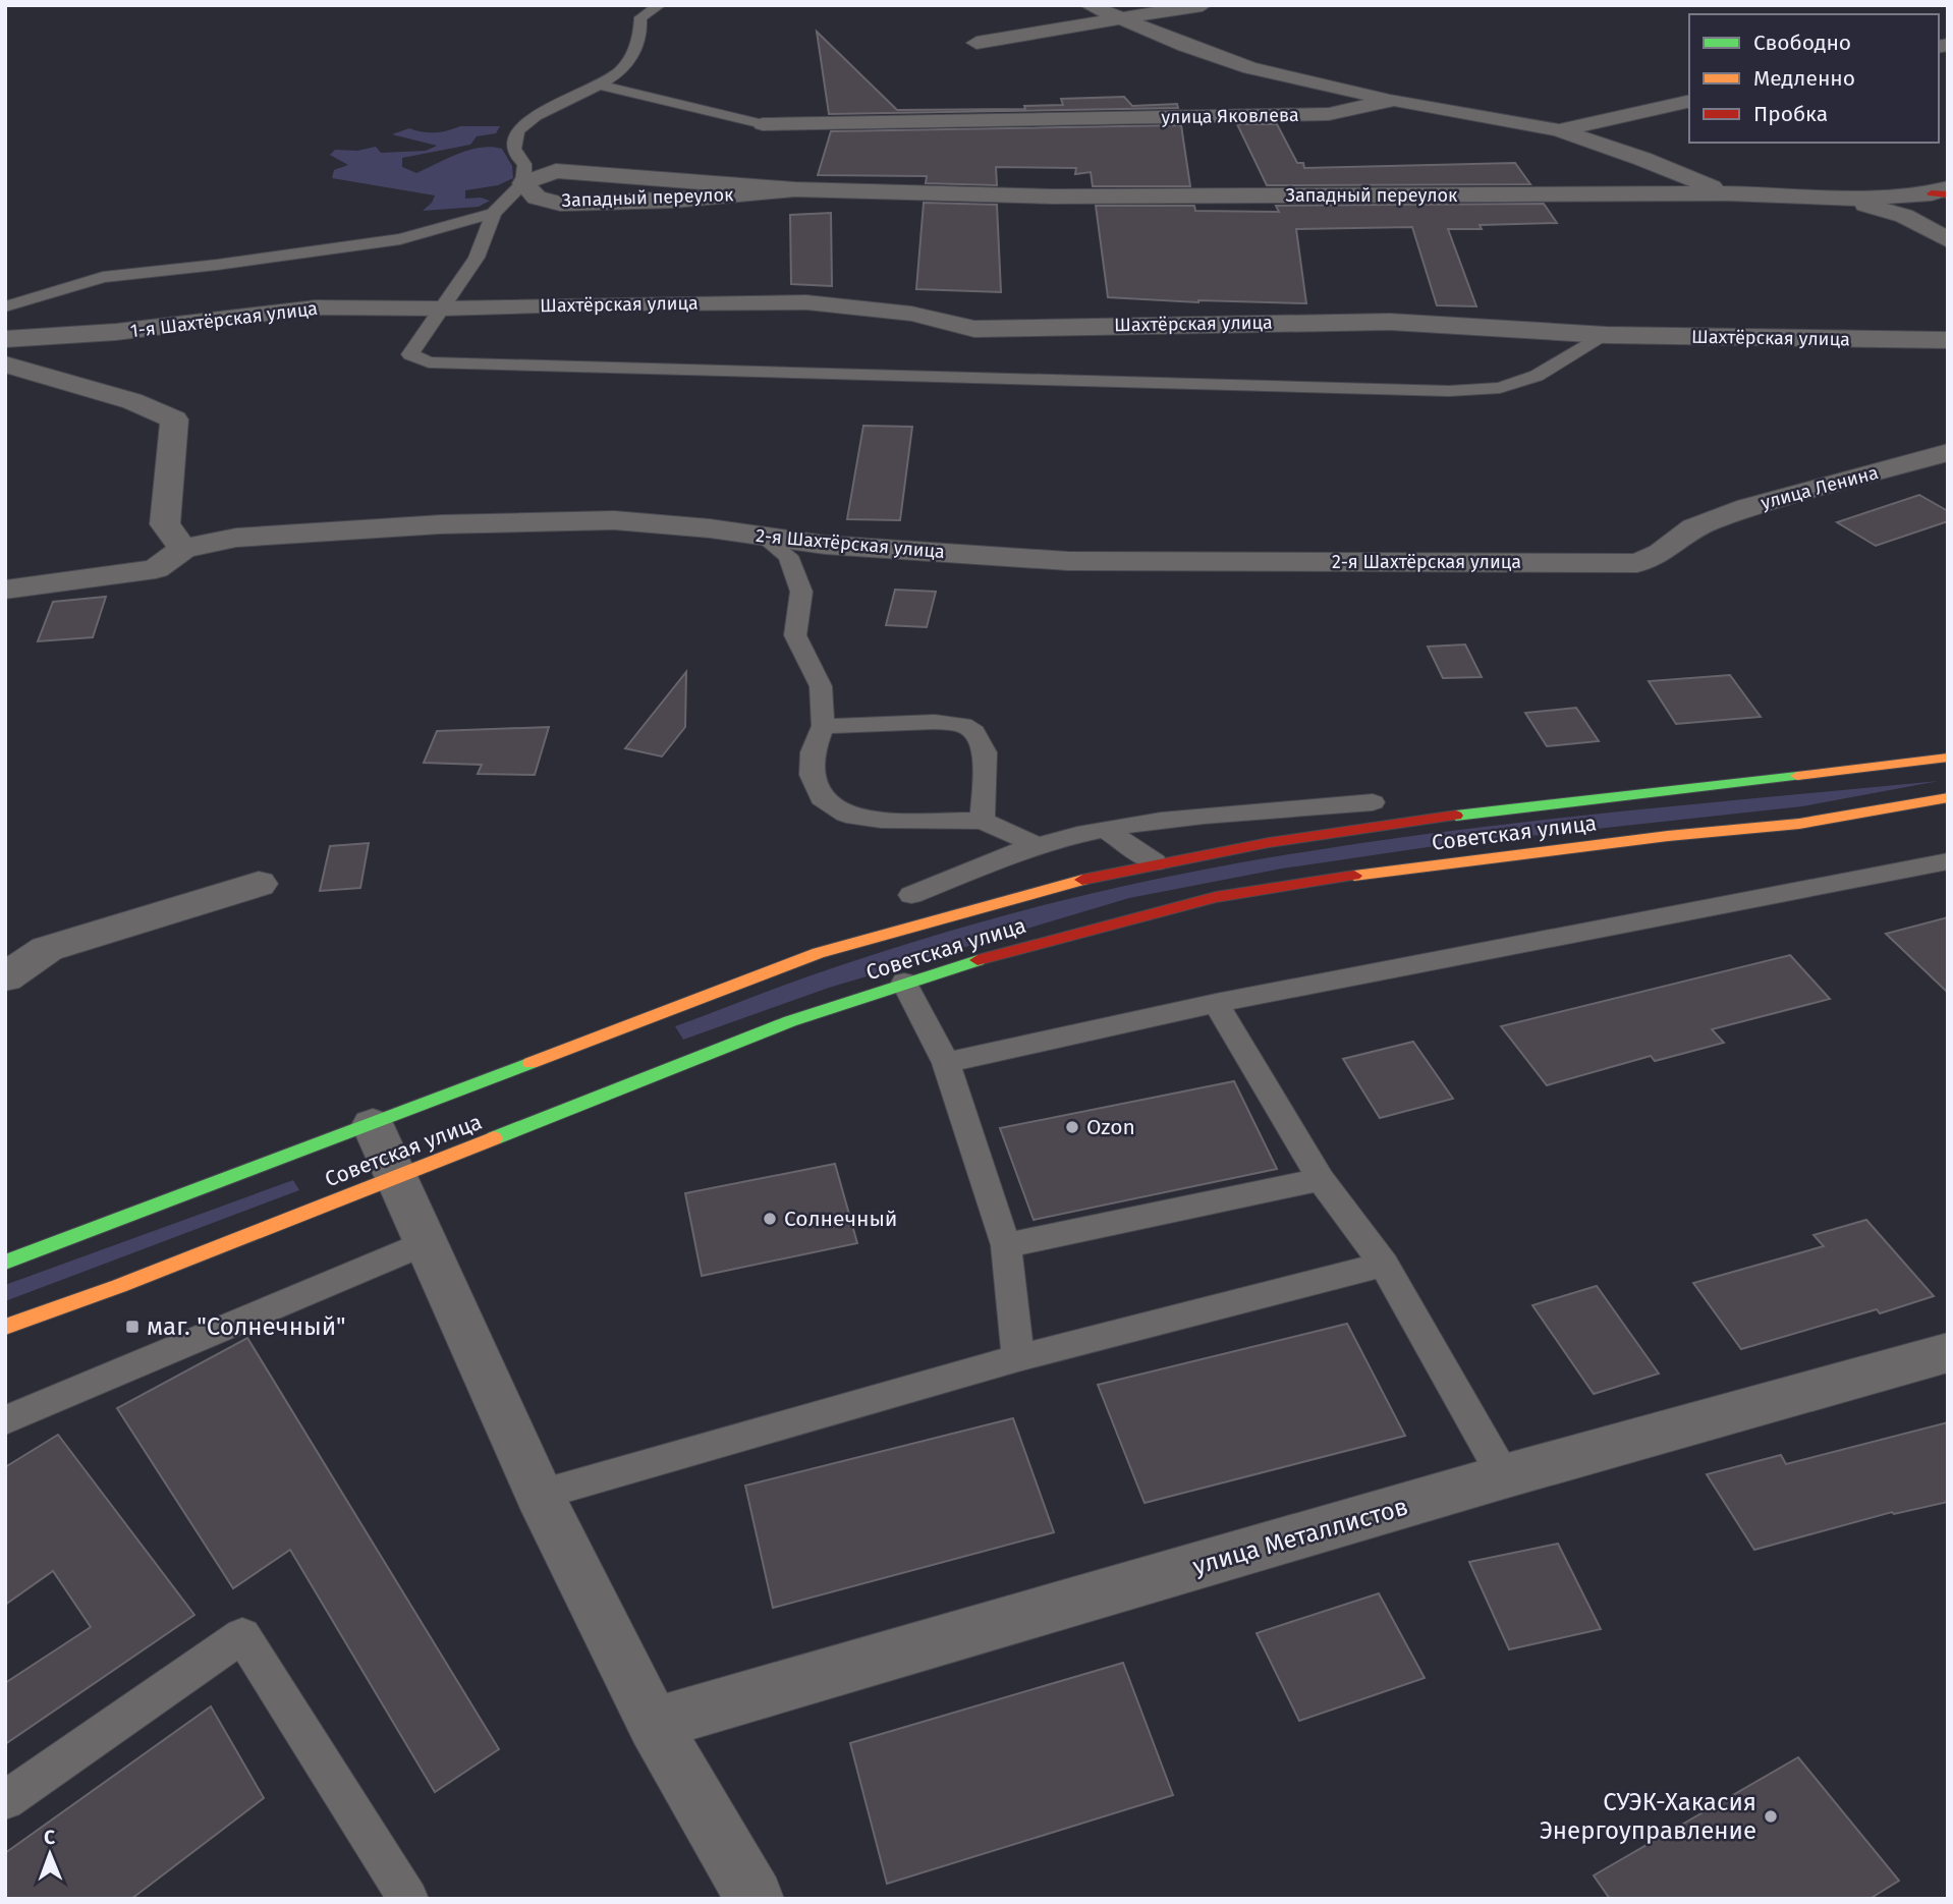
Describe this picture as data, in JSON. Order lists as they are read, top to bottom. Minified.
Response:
{"streets":{"main road":["Советская улица"],"street":["улица Яковлева","Западный переулок","Шахтёрская улица","1-я Шахтёрская улица","улица Ленина","2-я Шахтёрская улица","улица Металлистов"]},"crossings":[["Шахтёрская улица","1-я Шахтёрская улица"],["улица Ленина","2-я Шахтёрская улица"]],"places":{"other":["Ozon","Солнечный","СУЭК-Хакасия Энергоуправление"],"transit":["маг. \"Солнечный\""]},"legend":["Свободно","Медленно","Пробка"],"north":"top"}
